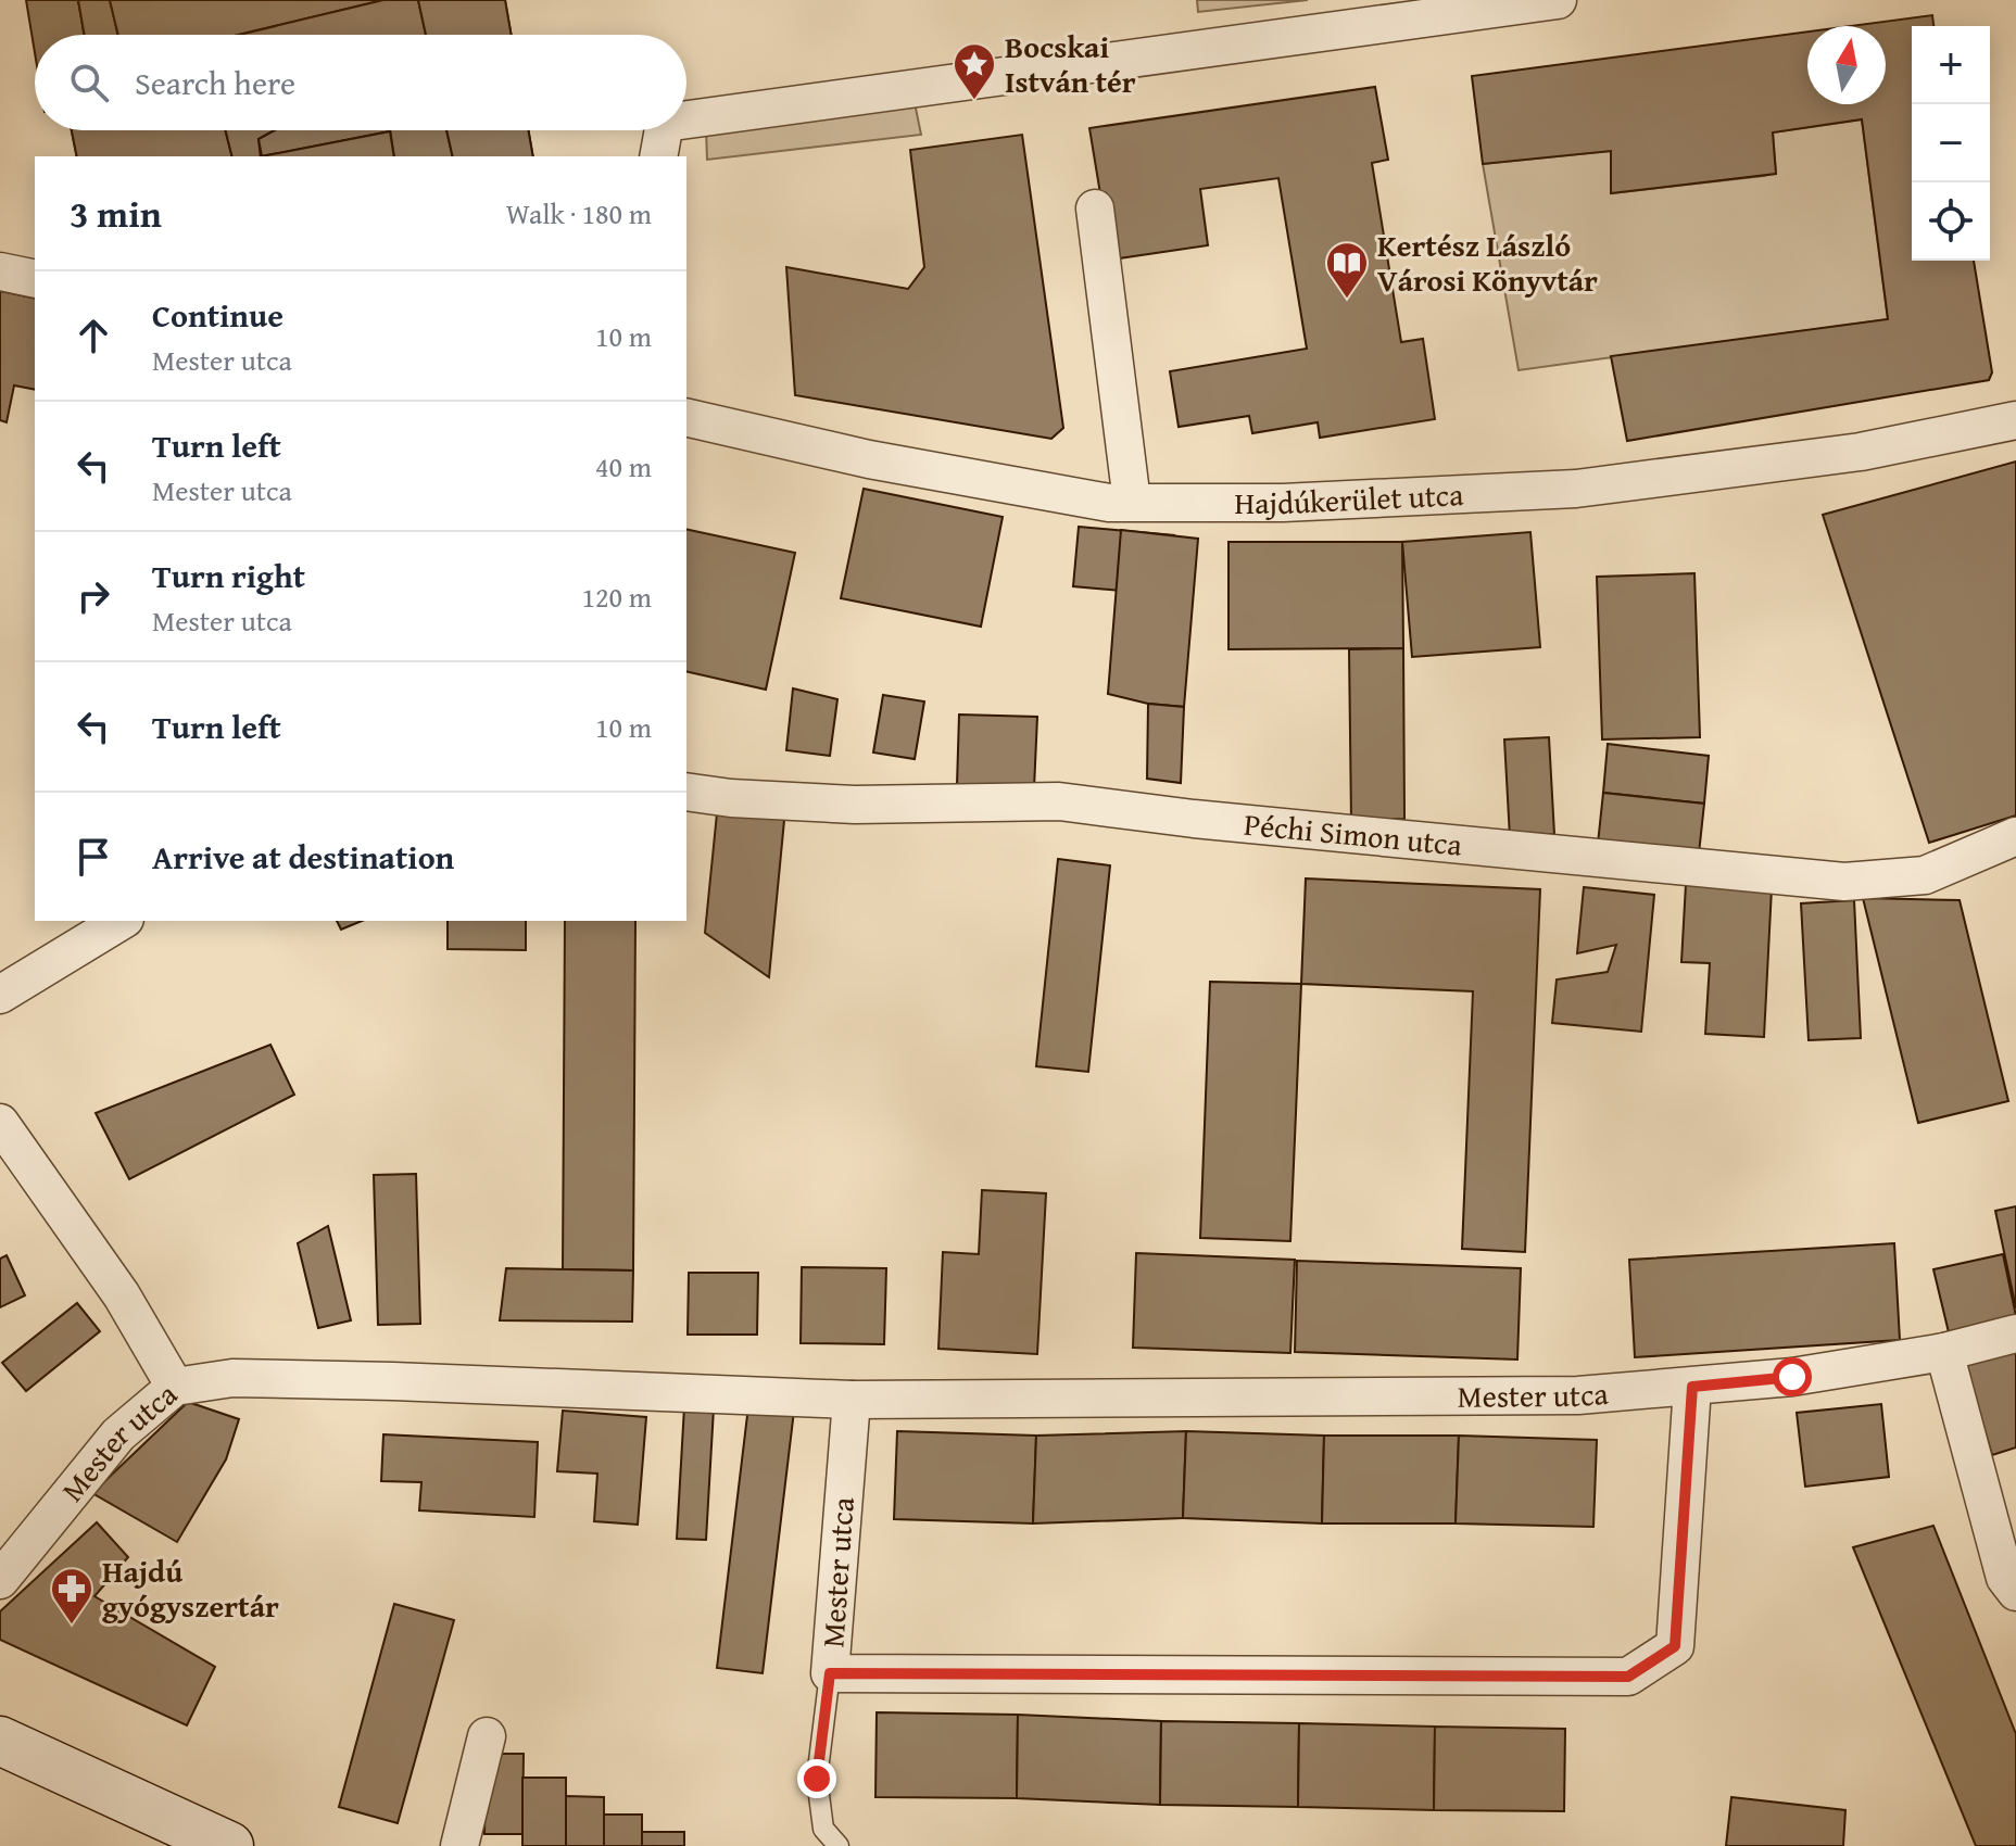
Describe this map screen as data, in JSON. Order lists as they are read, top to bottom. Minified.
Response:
{"streets":{"street":["Hajdúkerület utca","Péchi Simon utca","Mester utca"]},"places":{"place":["Bocskai István tér"],"library":["Kertész László Városi Könyvtár"],"pharmacy":["Hajdú gyógyszertár"]},"north":"top","page":{"map_buttons":["+","−"],"search":"Search here","heading":["3 min","Walk · 180 m"],"list":[["Continue","Mester utca","10 m"],["Turn left","Mester utca","40 m"],["Turn right","Mester utca","120 m"],["Turn left","10 m"],"Arrive at destination"]}}
